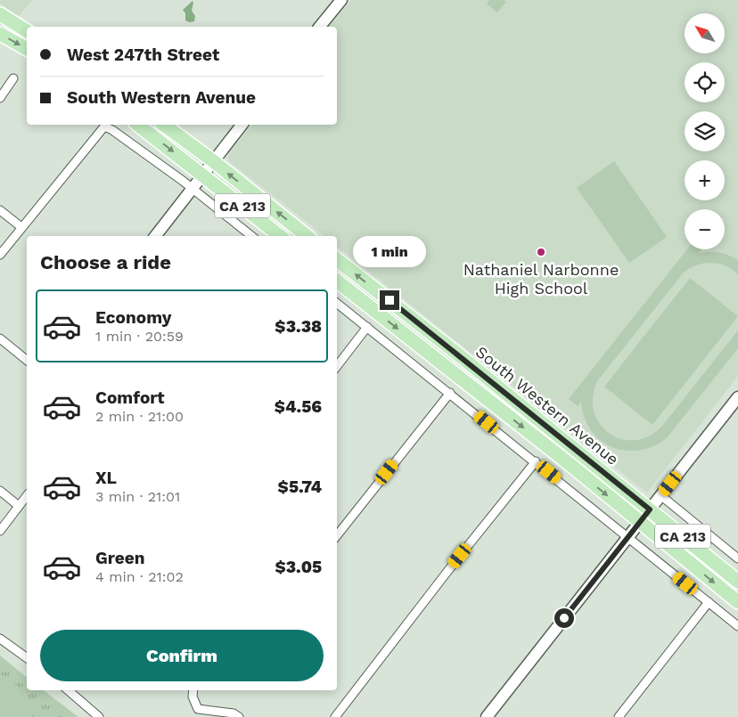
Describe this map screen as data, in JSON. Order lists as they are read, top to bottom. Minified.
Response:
{"streets":{"main road":["CA 213","South Western Avenue"]},"places":["Nathaniel Narbonne High School"],"north":"top left","page":{"map_buttons":["+","−"],"banner":["West 247th Street","South Western Avenue"],"bubble":"1 min","heading":"Choose a ride","list":[{"name":"Economy","note":"1 min · 20:59","value":"$3.38"},{"name":"Comfort","note":"2 min · 21:00","value":"$4.56"},{"name":"XL","note":"3 min · 21:01","value":"$5.74"},{"name":"Green","note":"4 min · 21:02","value":"$3.05"}],"buttons":"Confirm"}}
